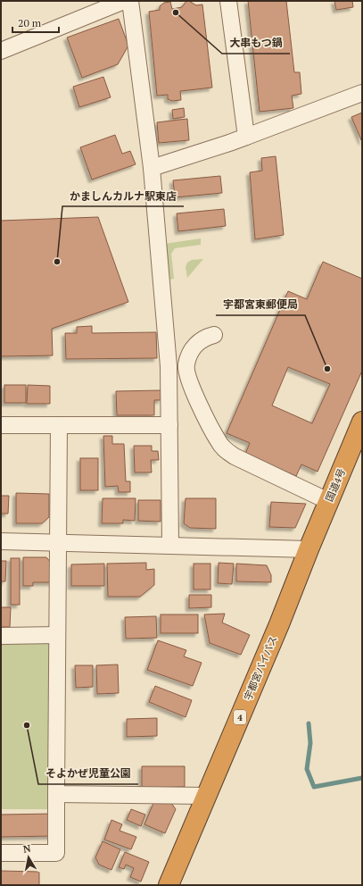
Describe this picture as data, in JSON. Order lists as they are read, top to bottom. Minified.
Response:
{"streets":{"highway":["国道4号","宇都宮バイパス","4"]},"crossings":[["国道4号","宇都宮バイパス"]],"places":["大串もつ鍋","かましんカルナ駅東店","宇都宮東郵便局","そよかぜ児童公園"],"scale_bar":"20 m","north":"top"}
